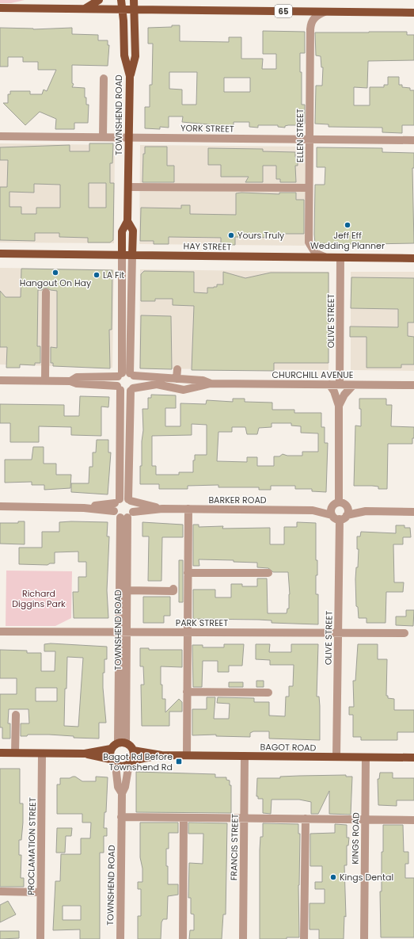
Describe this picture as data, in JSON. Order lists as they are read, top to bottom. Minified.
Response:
{"streets":{"main road":["65","TOWNSHEND ROAD","HAY STREET","BAGOT ROAD"],"street":["YORK STREET","ELLEN STREET","OLIVE STREET","CHURCHILL AVENUE","BARKER ROAD","PARK STREET","KINGS ROAD","PROCLAMATION STREET","FRANCIS STREET"]},"crossings":[["65","TOWNSHEND ROAD"],["65","ELLEN STREET"],["TOWNSHEND ROAD","YORK STREET"],["TOWNSHEND ROAD","HAY STREET"],["TOWNSHEND ROAD","CHURCHILL AVENUE"],["TOWNSHEND ROAD","BARKER ROAD"],["TOWNSHEND ROAD","PARK STREET"],["TOWNSHEND ROAD","BAGOT ROAD"],["YORK STREET","ELLEN STREET"],["ELLEN STREET","HAY STREET"],["HAY STREET","OLIVE STREET"],["OLIVE STREET","CHURCHILL AVENUE"],["OLIVE STREET","BARKER ROAD"],["OLIVE STREET","PARK STREET"],["OLIVE STREET","BAGOT ROAD"],["BAGOT ROAD","KINGS ROAD"],["BAGOT ROAD","FRANCIS STREET"]],"parks":["Richard Diggins Park"],"places":{"other":["Jeff Eff Wedding Planner","Yours Truly","Hangout On Hay","LA Fit","Kings Dental"],"transit":["Bagot Rd Before Townshend Rd"]}}
